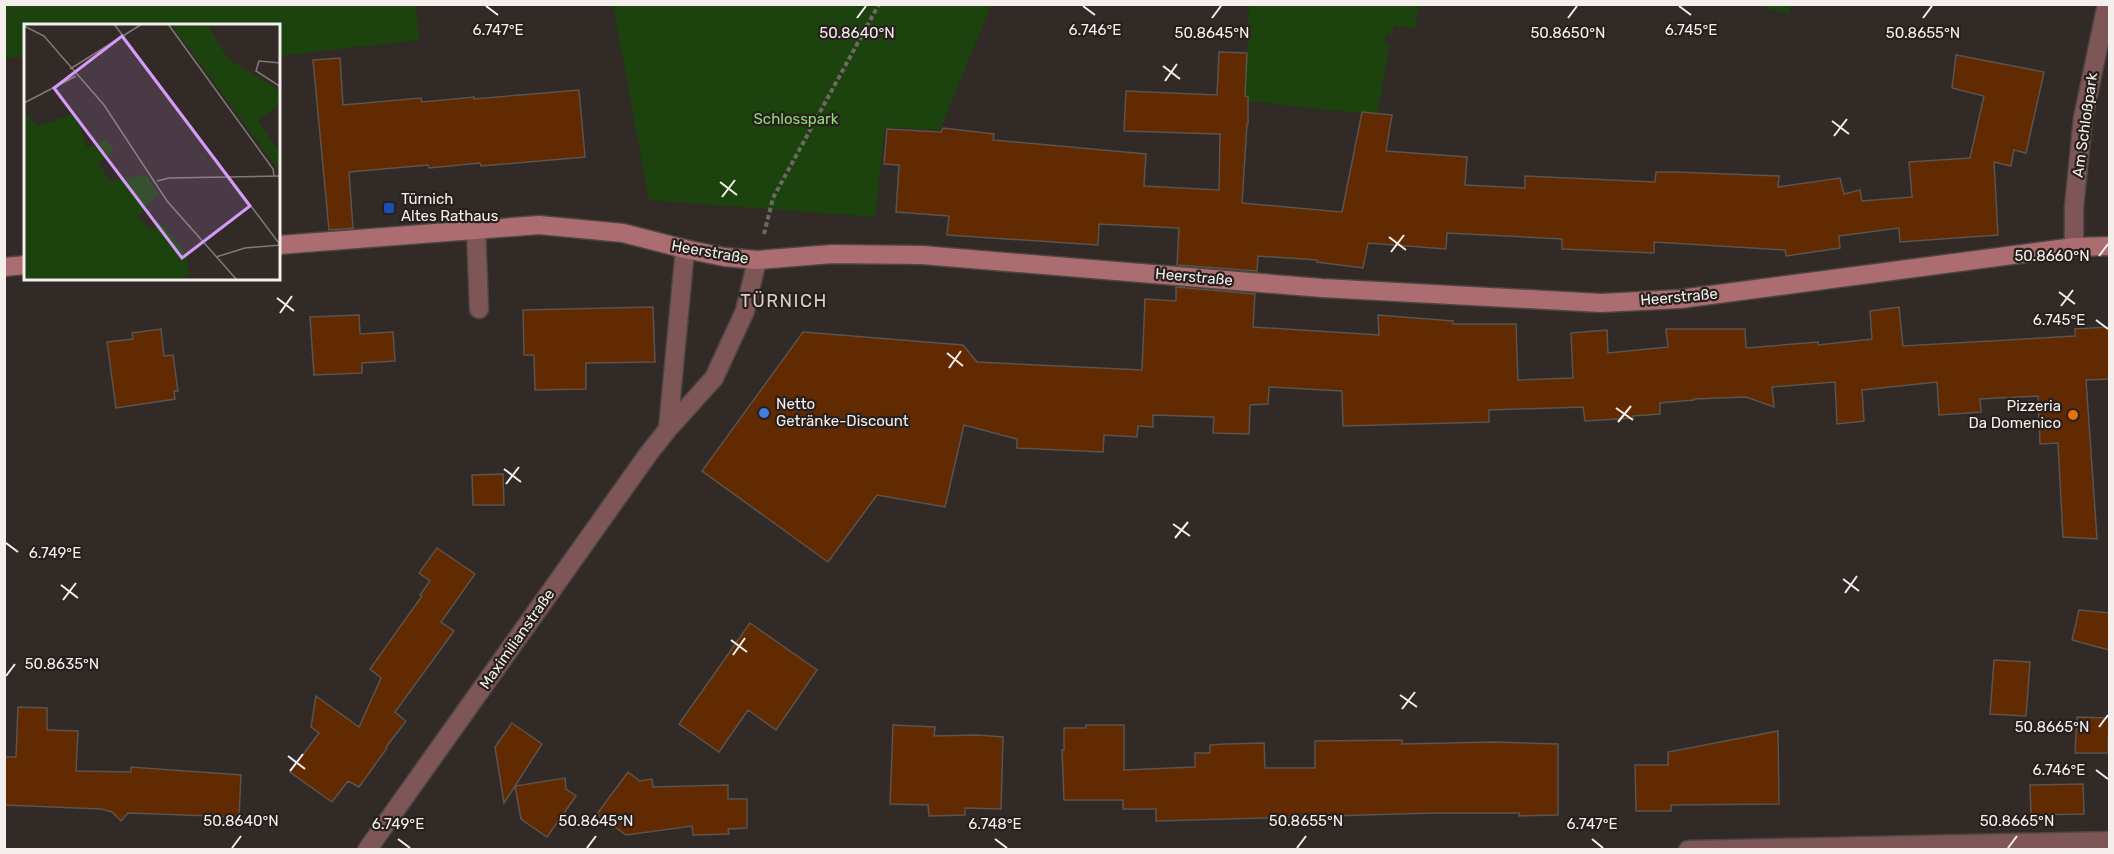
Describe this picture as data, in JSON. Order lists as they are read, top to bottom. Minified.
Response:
{"streets":{"main road":["Heerstraße"],"street":["Am Schloßpark","Maximilianstraße"]},"crossings":[["Am Schloßpark","Heerstraße"],["Heerstraße","Maximilianstraße"]],"districts":["TÜRNICH"],"parks":["Schlosspark"],"places":{"transit":["Türnich Altes Rathaus"],"other":["Netto Getränke-Discount","Pizzeria Da Domenico"]},"coordinates":["6.747°E","6.746°E","6.745°E","50.8640°N","50.8645°N","50.8650°N","50.8655°N","50.8660°N","6.749°E","50.8635°N","50.8665°N","6.748°E"]}
